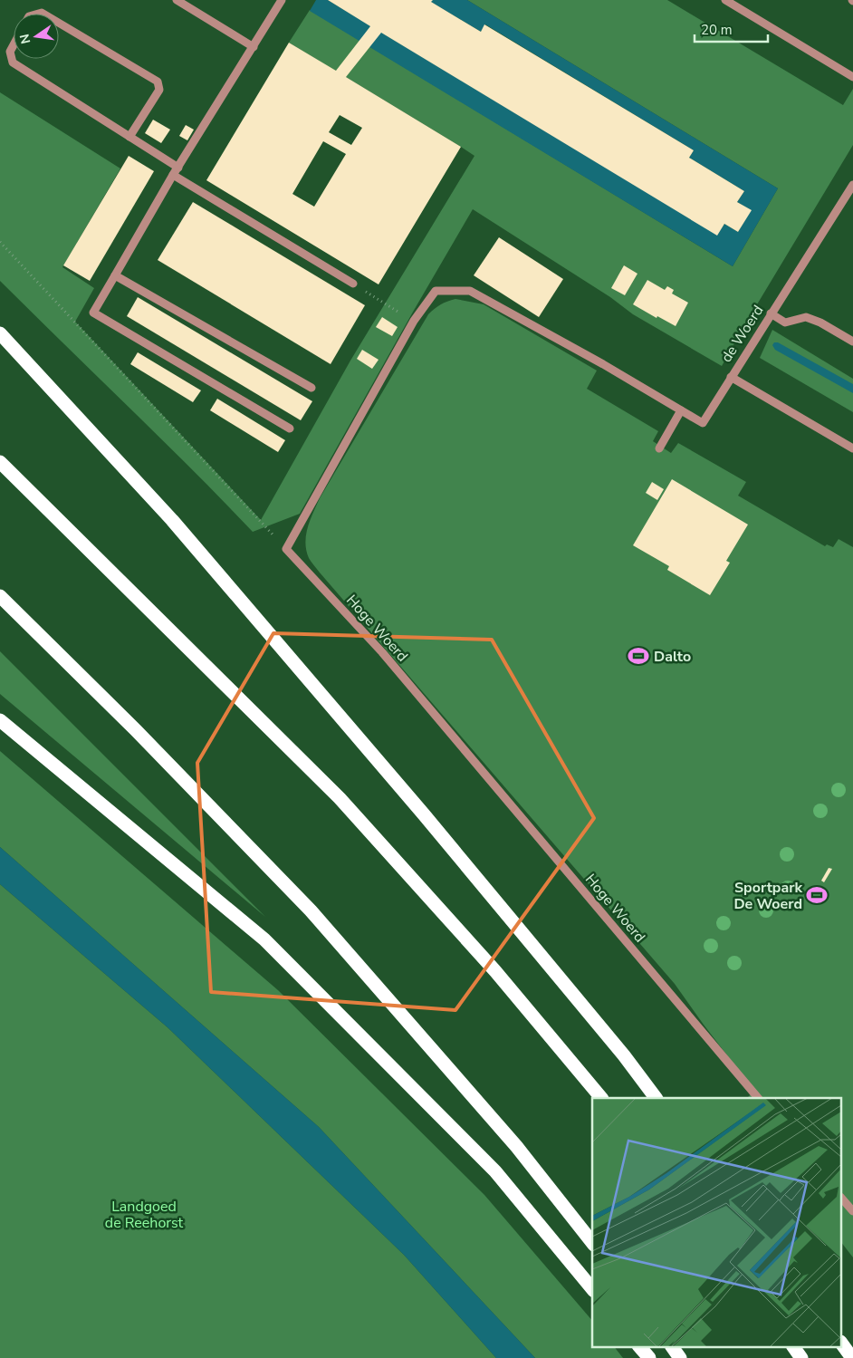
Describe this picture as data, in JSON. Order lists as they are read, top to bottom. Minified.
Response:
{"streets":{"street":["de Woerd","Hoge Woerd"]},"parks":["Landgoed de Reehorst"],"places":{"sports":["Dalto","Sportpark De Woerd"]},"scale_bar":"20 m","north":"left"}
